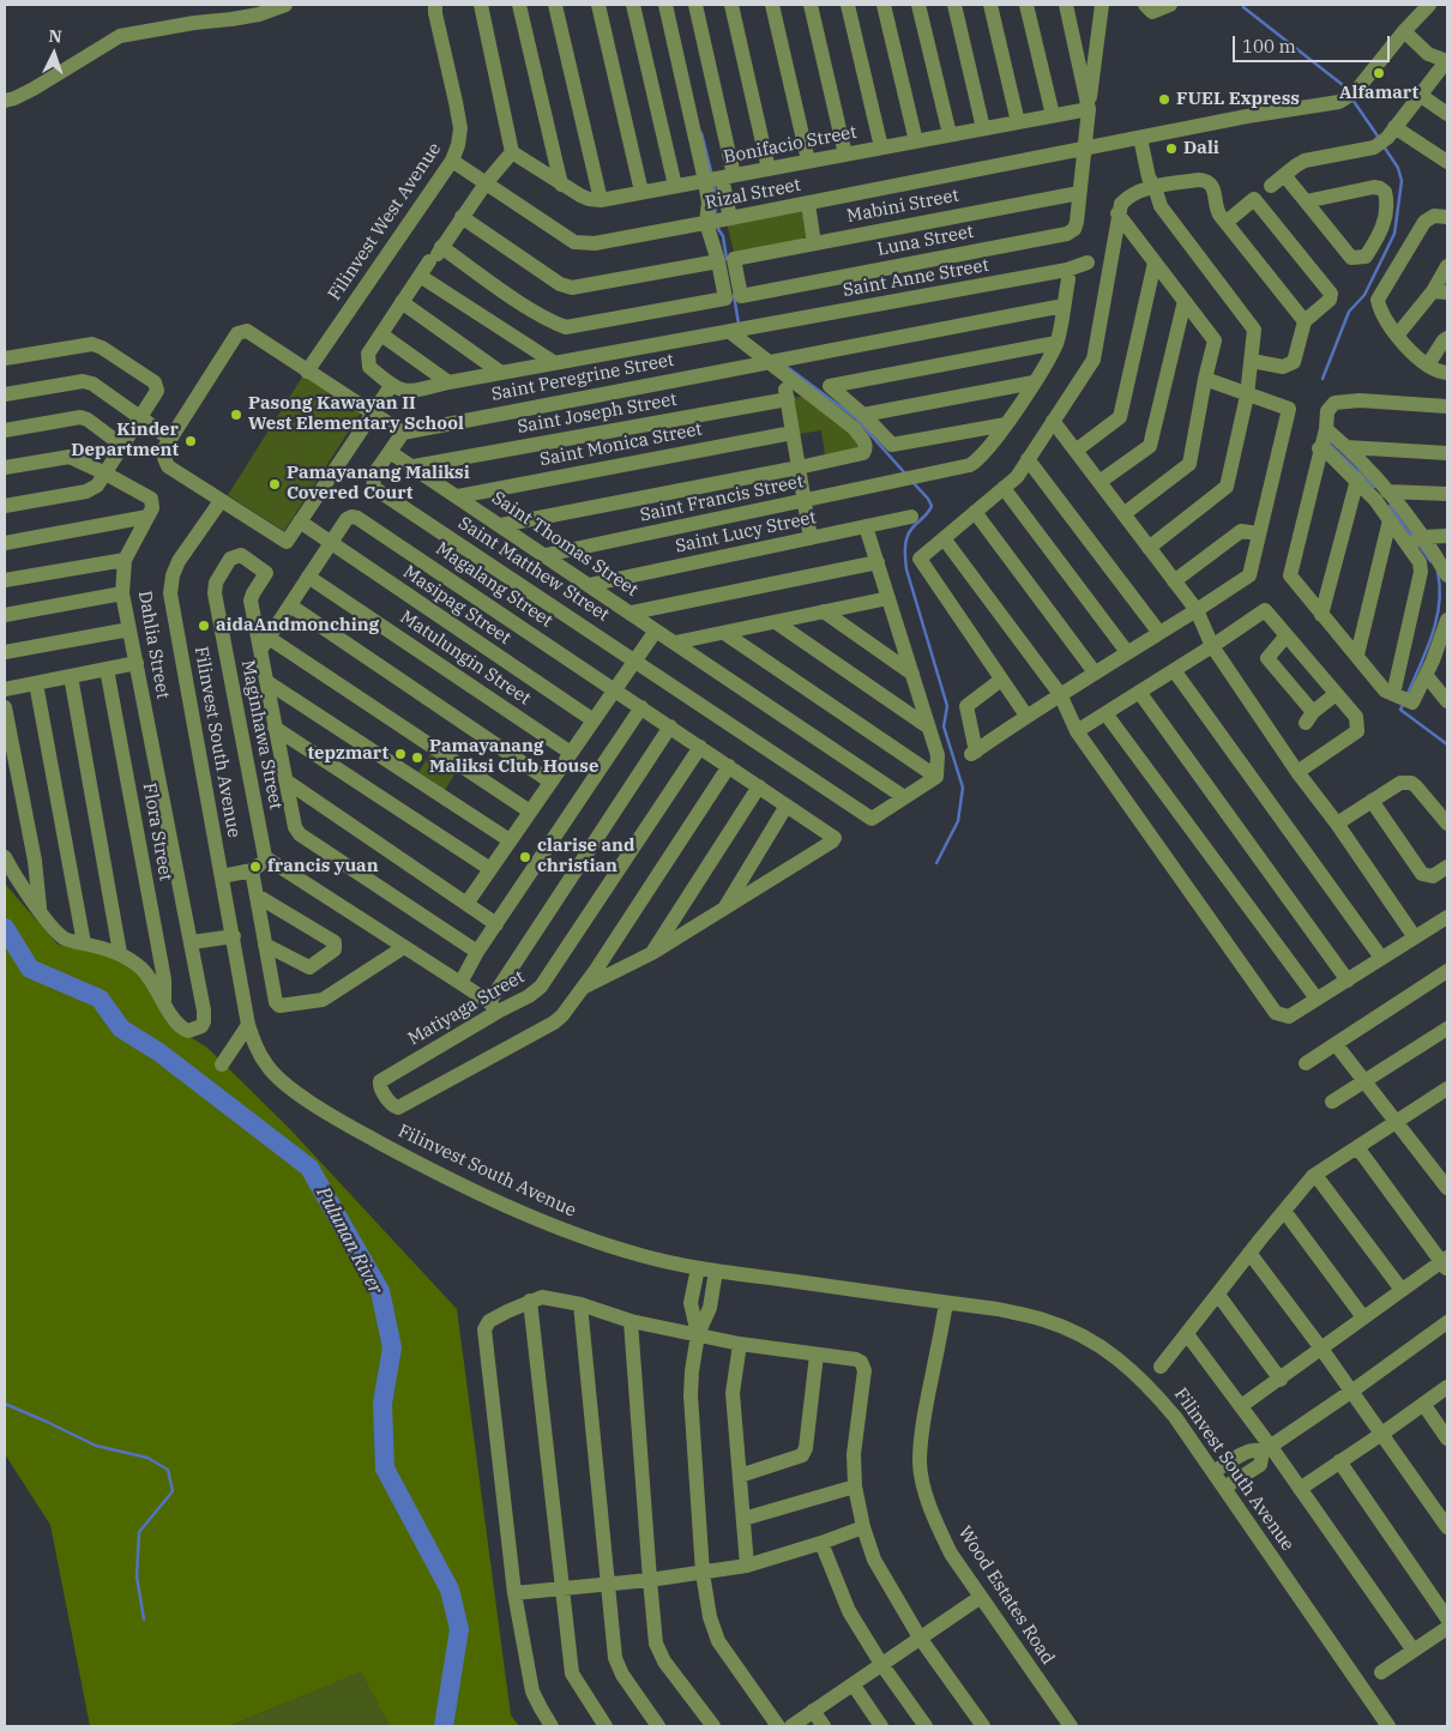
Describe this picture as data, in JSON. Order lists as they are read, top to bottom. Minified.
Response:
{"streets":{"street":["Bonifacio Street","Rizal Street","Mabini Street","Filinvest West Avenue","Luna Street","Saint Anne Street","Saint Peregrine Street","Saint Joseph Street","Saint Monica Street","Saint Francis Street","Saint Lucy Street","Saint Thomas Street","Saint Matthew Street","Magalang Street","Masipag Street","Dahlia Street","Matulungin Street","Maginhawa Street","Filinvest South Avenue","Flora Street","Matiyaga Street","Wood Estates Road"]},"crossings":[["Bonifacio Street","Luna Street"],["Rizal Street","Filinvest West Avenue"],["Rizal Street","Luna Street"],["Mabini Street","Luna Street"],["Saint Anne Street","Saint Francis Street"],["Saint Peregrine Street","Saint Francis Street"],["Saint Peregrine Street","Saint Matthew Street"],["Saint Joseph Street","Saint Thomas Street"],["Saint Monica Street","Saint Thomas Street"],["Saint Francis Street","Saint Thomas Street"],["Saint Lucy Street","Saint Thomas Street"],["Saint Thomas Street","Saint Matthew Street"],["Magalang Street","Masipag Street"],["Magalang Street","Matiyaga Street"],["Dahlia Street","Flora Street"],["Filinvest South Avenue","Wood Estates Road"]],"water":["Pulunan River"],"places":["Alfamart","FUEL Express","Dali","Pasong Kawayan II West Elementary School","Kinder Department","Pamayanang Maliksi Covered Court","aidaAndmonching","tepzmart","Pamayanang Maliksi Club House","clarise and christian","francis yuan"],"scale_bar":"100 m","north":"top"}
